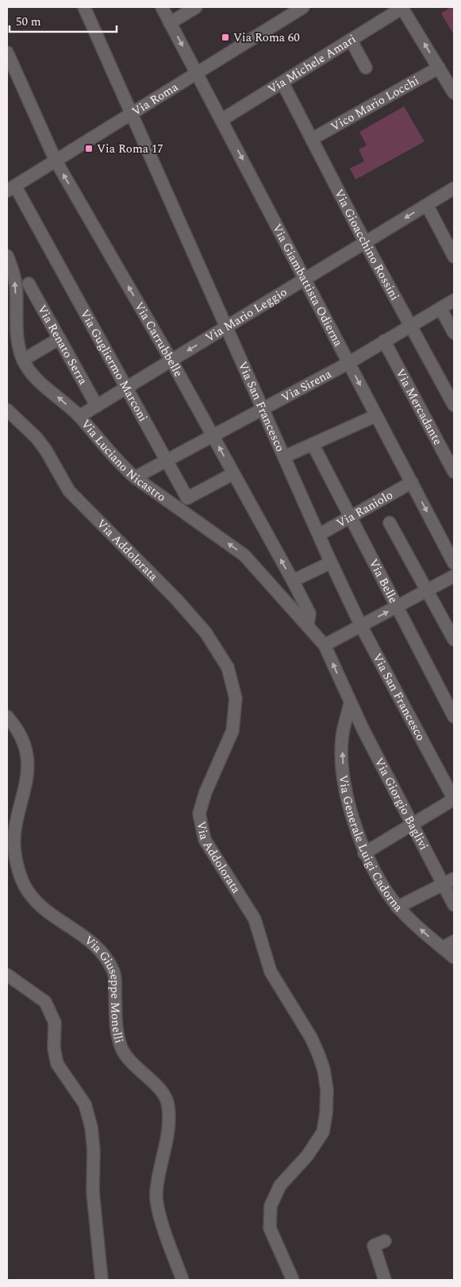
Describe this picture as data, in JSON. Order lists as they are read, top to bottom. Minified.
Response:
{"streets":{"street":["Via Michele Amari","Via Roma","Vico Mario Locchi","Via Gioacchino Rossini","Via Giambattista Odierna","Via Mario Leggio","Via Carrubbelle","Via Renato Serra","Via Gugliermo Marconi","Via Sirena","Via San Francesco","Via Mercadante","Via Luciano Nicastro","Via Raniolo","Via Addolorata","Via Belle","Via Giorgio Baglivi","Via Generale Luigi Cadorna","Via Giuseppe Monelli"]},"crossings":[["Via Michele Amari","Via Gioacchino Rossini"],["Via Michele Amari","Via Giambattista Odierna"],["Via Roma","Via Giambattista Odierna"],["Via Roma","Via Carrubbelle"],["Via Roma","Via Gugliermo Marconi"],["Via Roma","Via San Francesco"],["Vico Mario Locchi","Via Gioacchino Rossini"],["Via Gioacchino Rossini","Via Mario Leggio"],["Via Gioacchino Rossini","Via Sirena"],["Via Giambattista Odierna","Via Mario Leggio"],["Via Giambattista Odierna","Via Sirena"],["Via Giambattista Odierna","Via Raniolo"],["Via Mario Leggio","Via Carrubbelle"],["Via Mario Leggio","Via Renato Serra"],["Via Mario Leggio","Via Gugliermo Marconi"],["Via Mario Leggio","Via San Francesco"],["Via Mario Leggio","Via Luciano Nicastro"],["Via Carrubbelle","Via Gugliermo Marconi"],["Via Carrubbelle","Via Sirena"],["Via Carrubbelle","Via Luciano Nicastro"],["Via Gugliermo Marconi","Via Sirena"],["Via Sirena","Via San Francesco"],["Via Sirena","Via Mercadante"],["Via Sirena","Via Luciano Nicastro"],["Via San Francesco","Via Raniolo"],["Via Luciano Nicastro","Via Giorgio Baglivi"],["Via Raniolo","Via Belle"],["Via Giorgio Baglivi","Via Generale Luigi Cadorna"]],"one_way":["Via Giambattista Odierna","Via Carrubbelle","Via Luciano Nicastro","Via Generale Luigi Cadorna"],"places":{"transit":["Via Roma 60","Via Roma 17"]},"scale_bar":"50 m"}
